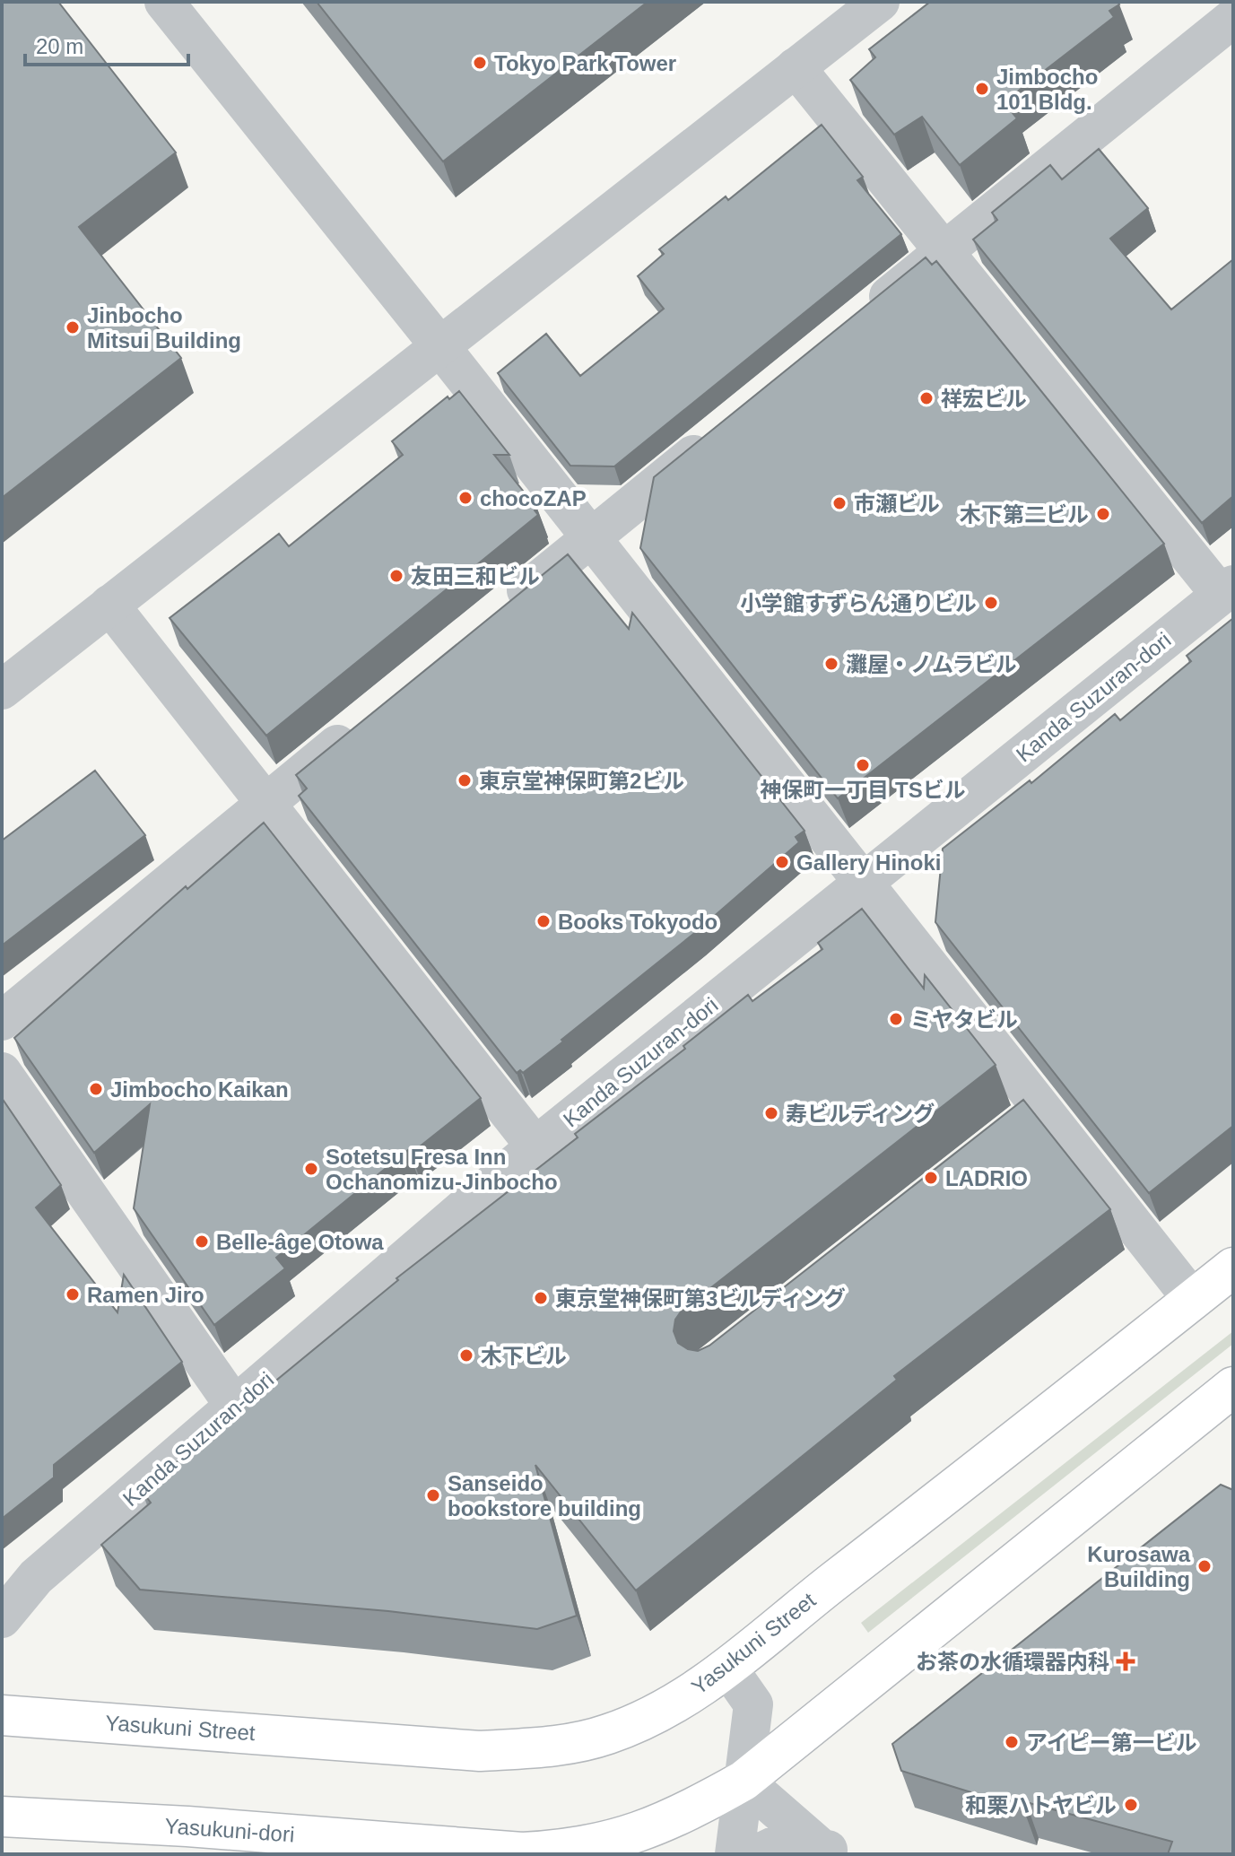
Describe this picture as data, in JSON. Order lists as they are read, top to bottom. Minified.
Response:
{"streets":{"main road":["Yasukuni Street","Yasukuni-dori"],"street":["Kanda Suzuran-dori"]},"places":{"other":["Tokyo Park Tower","Jimbocho 101 Bldg.","Jinbocho Mitsui Building","祥宏ビル","chocoZAP","市瀬ビル","木下第二ビル","友田三和ビル","小学館すずらん通りビル","灘屋・ノムラビル","神保町一丁目 TSビル","東京堂神保町第2ビル","Gallery Hinoki","Books Tokyodo","ミヤタビル","Jimbocho Kaikan","寿ビルディング","Sotetsu Fresa Inn Ochanomizu-Jinbocho","LADRIO","Belle-âge Otowa","Ramen Jiro","東京堂神保町第3ビルディング","木下ビル","Sanseido bookstore building","Kurosawa Building","アイピー第一ビル","和栗ハトヤビル"],"health":["お茶の水循環器内科"]},"scale_bar":"20 m"}
